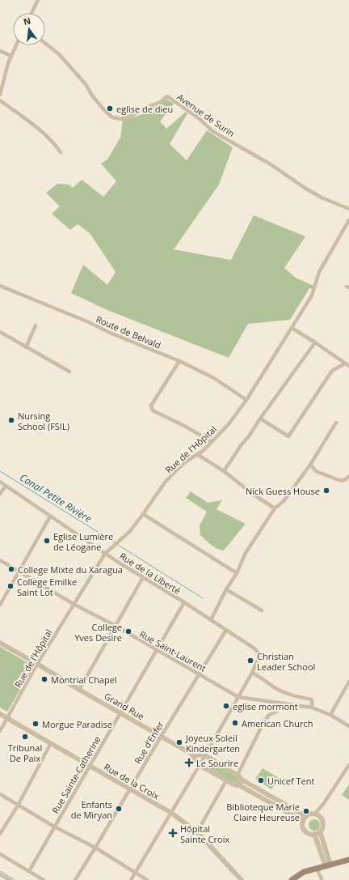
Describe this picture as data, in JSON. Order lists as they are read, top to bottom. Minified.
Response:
{"streets":{"street":["Avenue de Surin","Route de Belvald","Rue de l'Hôpital","Rue de la Liberté","Rue Saint-Laurent","Grand Rue","Rue d'Enfer","Rue Sainte-Catherine","Rue de la Croix"]},"crossings":[["Route de Belvald","Rue de l'Hôpital"],["Rue de l'Hôpital","Rue de la Liberté"],["Rue de l'Hôpital","Rue Saint-Laurent"],["Rue de l'Hôpital","Grand Rue"],["Rue de l'Hôpital","Rue de la Croix"],["Rue de la Liberté","Rue d'Enfer"],["Rue de la Liberté","Rue Sainte-Catherine"],["Rue Saint-Laurent","Rue d'Enfer"],["Rue Saint-Laurent","Rue Sainte-Catherine"],["Grand Rue","Rue d'Enfer"],["Grand Rue","Rue Sainte-Catherine"],["Rue d'Enfer","Rue de la Croix"],["Rue Sainte-Catherine","Rue de la Croix"]],"water":["Canal Petite Rivière"],"places":{"other":["eglise de dieu","Nursing School (FSIL)","Nick Guess House","Eglise Lumière de Léogane","College Mixte du Xaragua","College Emilke Saint Lot","College Yves Desire","Christian Leader School","Montrial Chapel","eglise mormont","American Church","Morgue Paradise","Tribunal De Paix","Joyeux Soleil Kindergarten","Unicef Tent","Enfants de Miryan","Biblioteque Marie Claire Heureuse"],"health":["Le Sourire","Hôpital Sainte Croix"]},"north":"top"}
